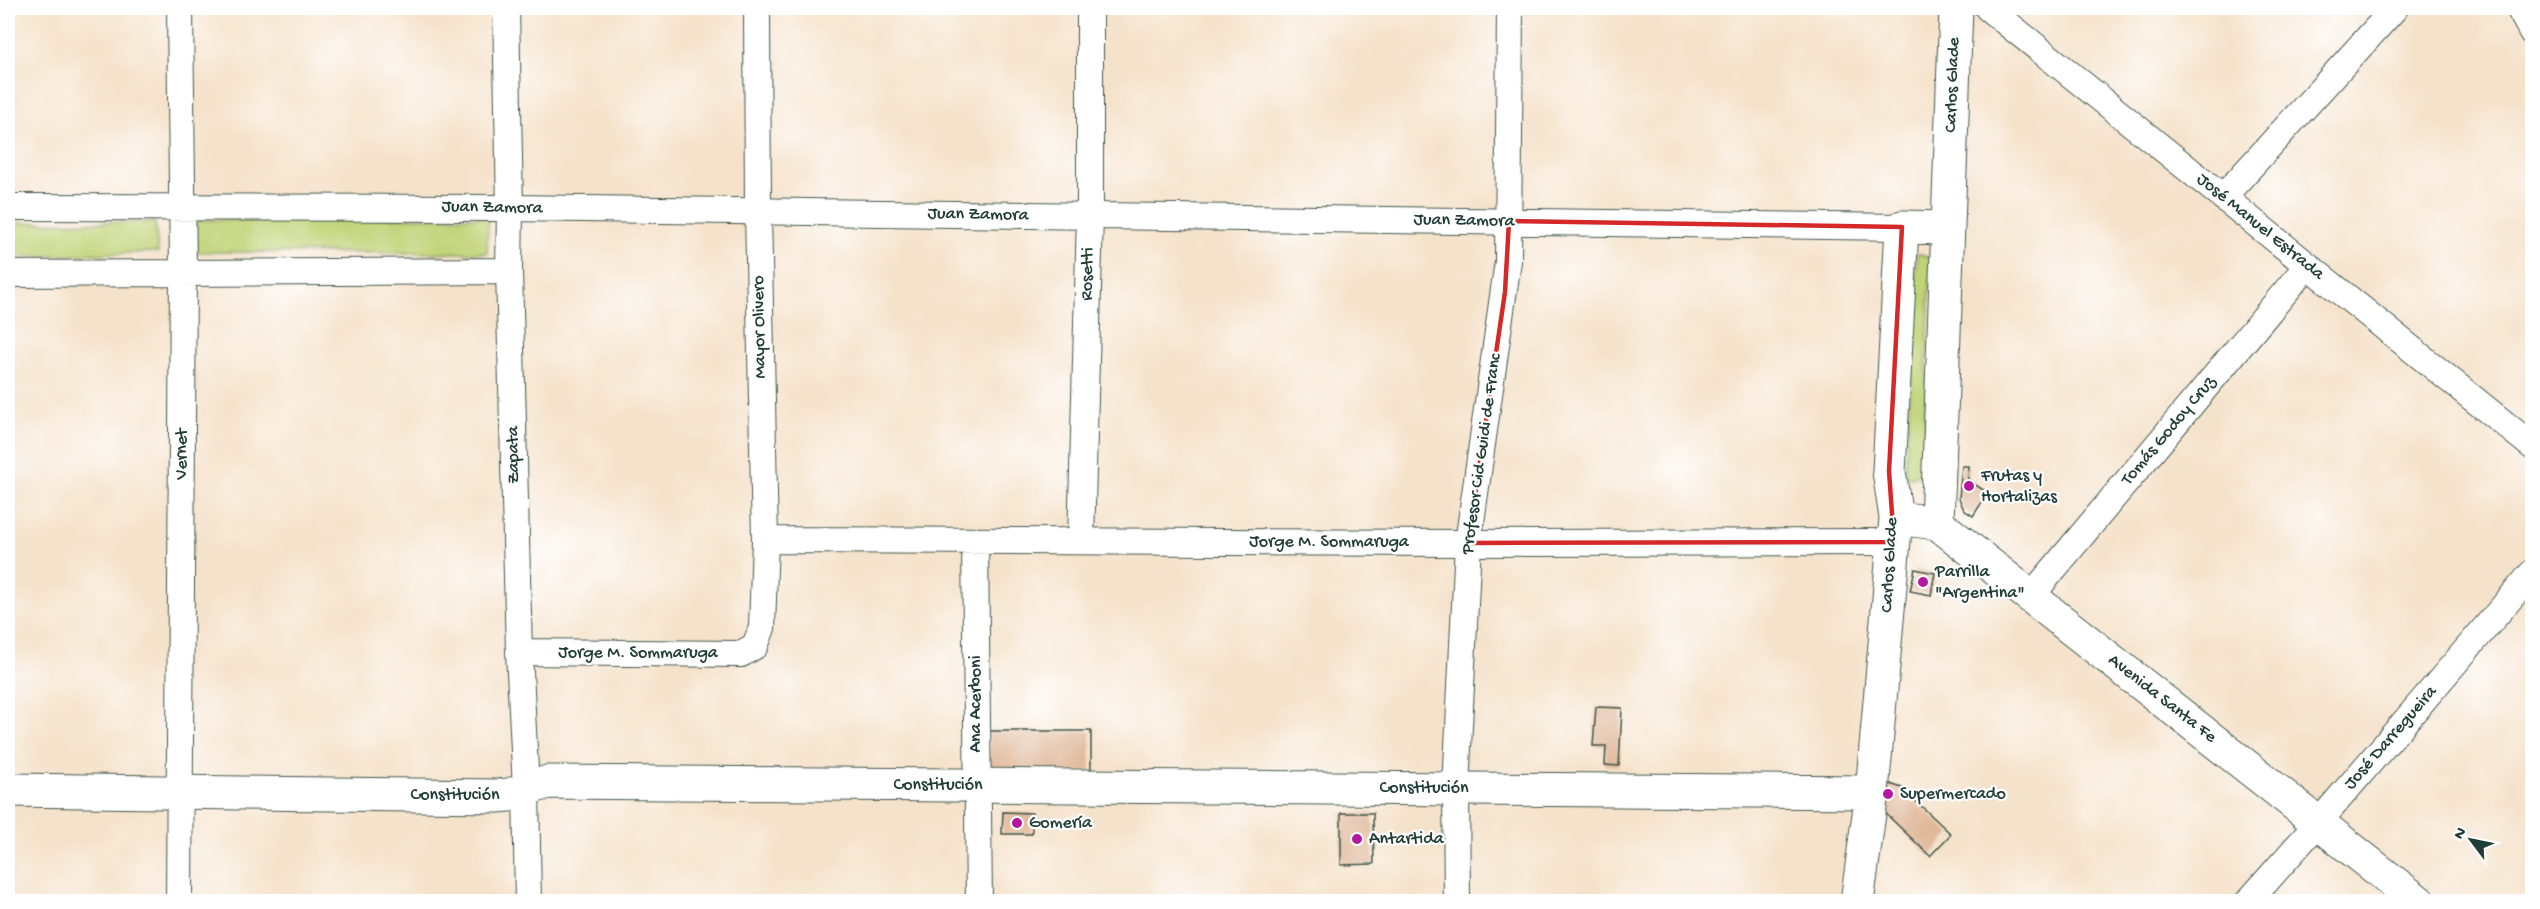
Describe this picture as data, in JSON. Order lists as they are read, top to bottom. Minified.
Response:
{"streets":{"street":["Carlos Glade","Juan Zamora","José Manuel Estrada","Rosetti","Mayor Olivero","Tomás Godoy Cruz","Vernet","Profesor Cid Guidi de Franc","Zapata","Jorge M. Sommaruga","Avenida Santa Fe","Ana Acerboni","José Darregueira","Constitución"]},"crossings":[["Carlos Glade","Juan Zamora"],["Carlos Glade","Jorge M. Sommaruga"],["Carlos Glade","Avenida Santa Fe"],["Carlos Glade","Constitución"],["Juan Zamora","Rosetti"],["Juan Zamora","Mayor Olivero"],["Juan Zamora","Vernet"],["Juan Zamora","Profesor Cid Guidi de Franc"],["Juan Zamora","Zapata"],["José Manuel Estrada","Tomás Godoy Cruz"],["Rosetti","Jorge M. Sommaruga"],["Mayor Olivero","Jorge M. Sommaruga"],["Tomás Godoy Cruz","Avenida Santa Fe"],["Vernet","Constitución"],["Profesor Cid Guidi de Franc","Jorge M. Sommaruga"],["Profesor Cid Guidi de Franc","Constitución"],["Zapata","Jorge M. Sommaruga"],["Zapata","Constitución"],["Jorge M. Sommaruga","Ana Acerboni"],["Avenida Santa Fe","José Darregueira"],["Ana Acerboni","Constitución"]],"places":["Frutas y Hortalizas","Parrilla \"Argentina\"","Supermercado","Gomería","Antartida"],"north":"top left"}
